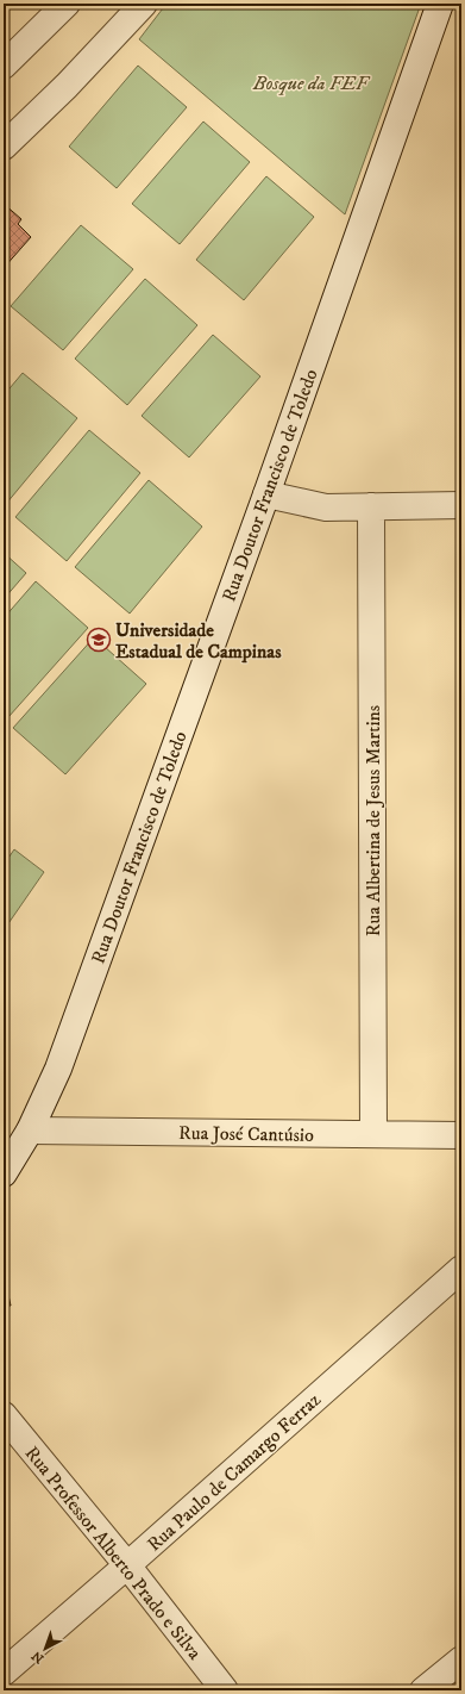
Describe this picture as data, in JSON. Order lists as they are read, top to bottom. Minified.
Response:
{"streets":{"street":["Rua Doutor Francisco de Toledo","Rua Albertina de Jesus Martins","Rua José Cantúsio","Rua Paulo de Camargo Ferraz","Rua Professor Alberto Prado e Silva"]},"crossings":[["Rua Doutor Francisco de Toledo","Rua José Cantúsio"],["Rua Albertina de Jesus Martins","Rua José Cantúsio"],["Rua Paulo de Camargo Ferraz","Rua Professor Alberto Prado e Silva"]],"parks":["Bosque da FEF"],"places":{"school or university":["Universidade Estadual de Campinas"]},"north":"bottom left"}
